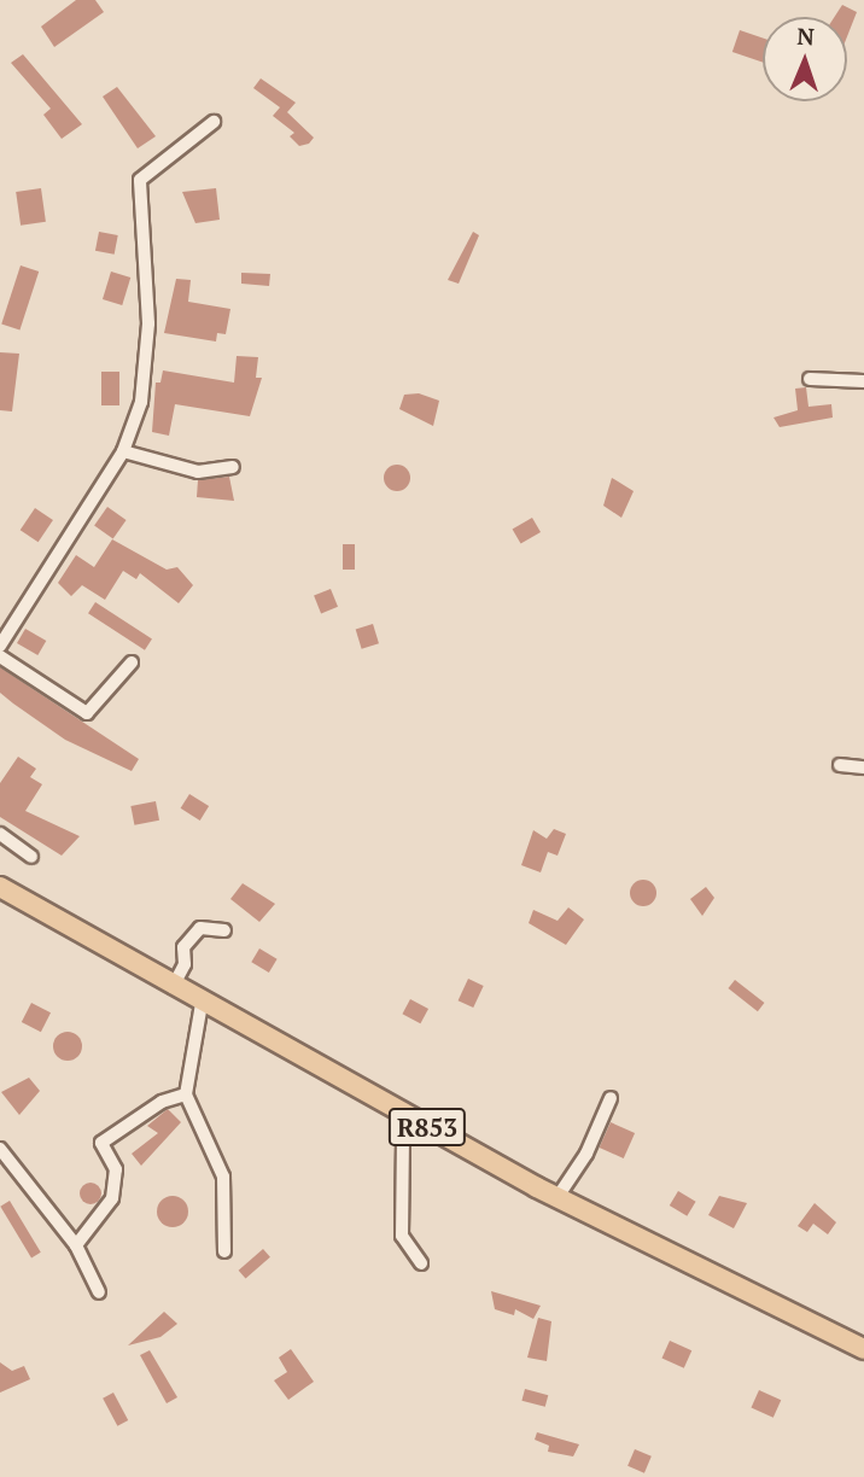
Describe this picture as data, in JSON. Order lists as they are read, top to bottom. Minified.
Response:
{"streets":{"main road":["R853"]},"north":"top"}
